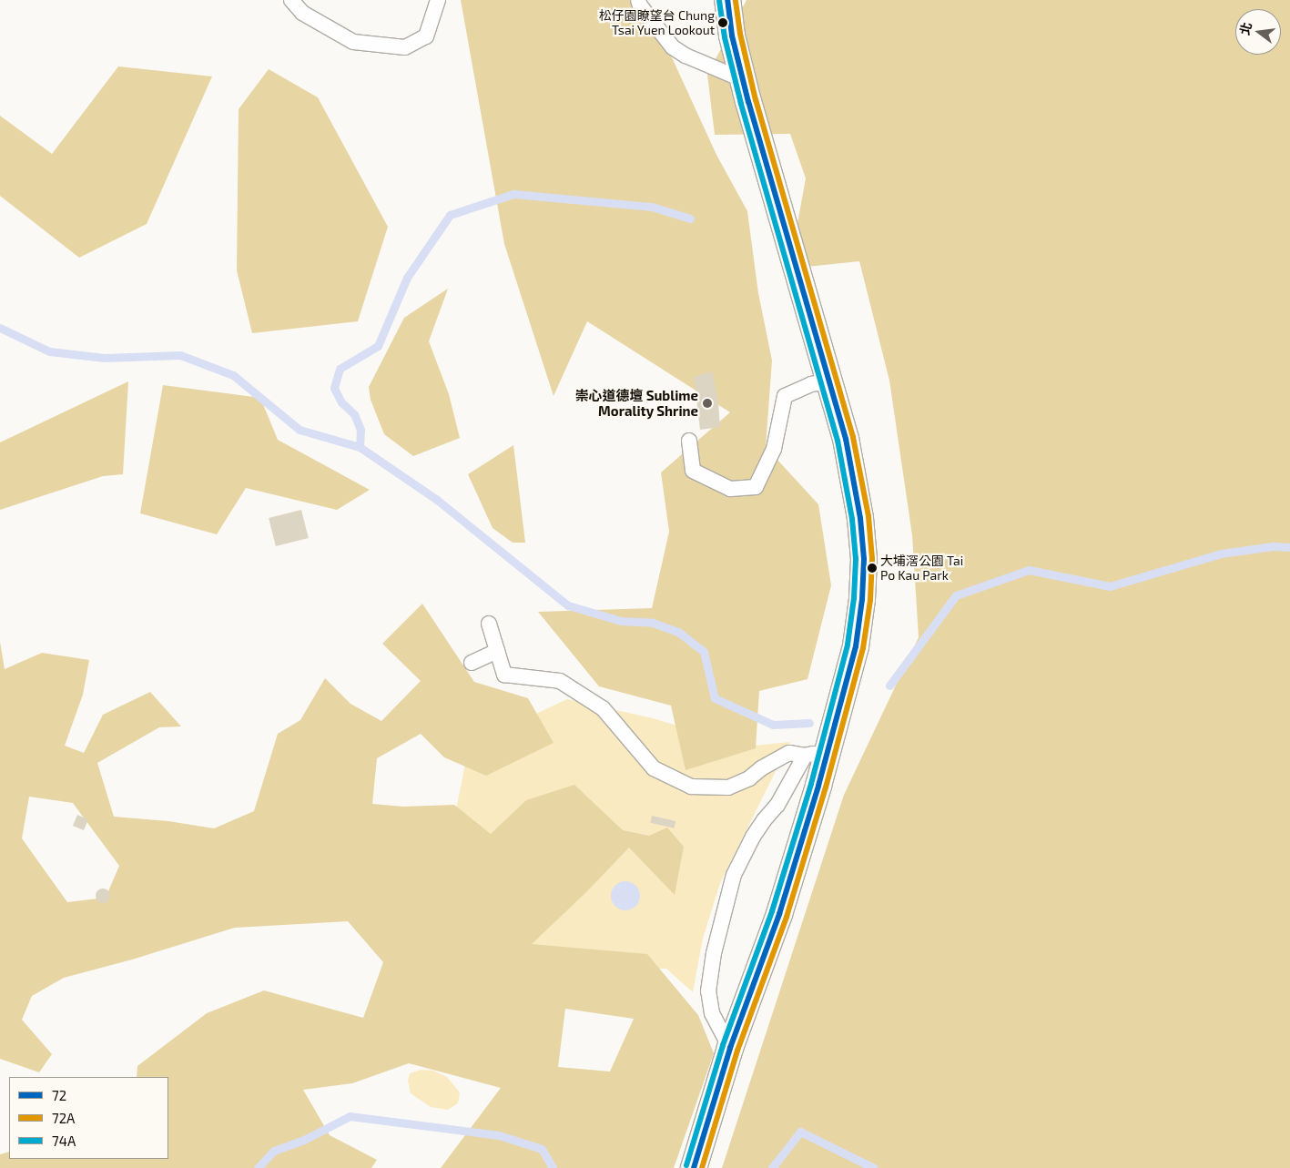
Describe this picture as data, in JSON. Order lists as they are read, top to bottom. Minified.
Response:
{"places":["松仔園瞭望台 Chung Tsai Yuen Lookout","崇心道德壇 Sublime Morality Shrine","大埔滘公園 Tai Po Kau Park"],"lines":["transit line 72","transit line 72A","transit line 74A"],"legend":["72","72A","74A"],"north":"left"}
